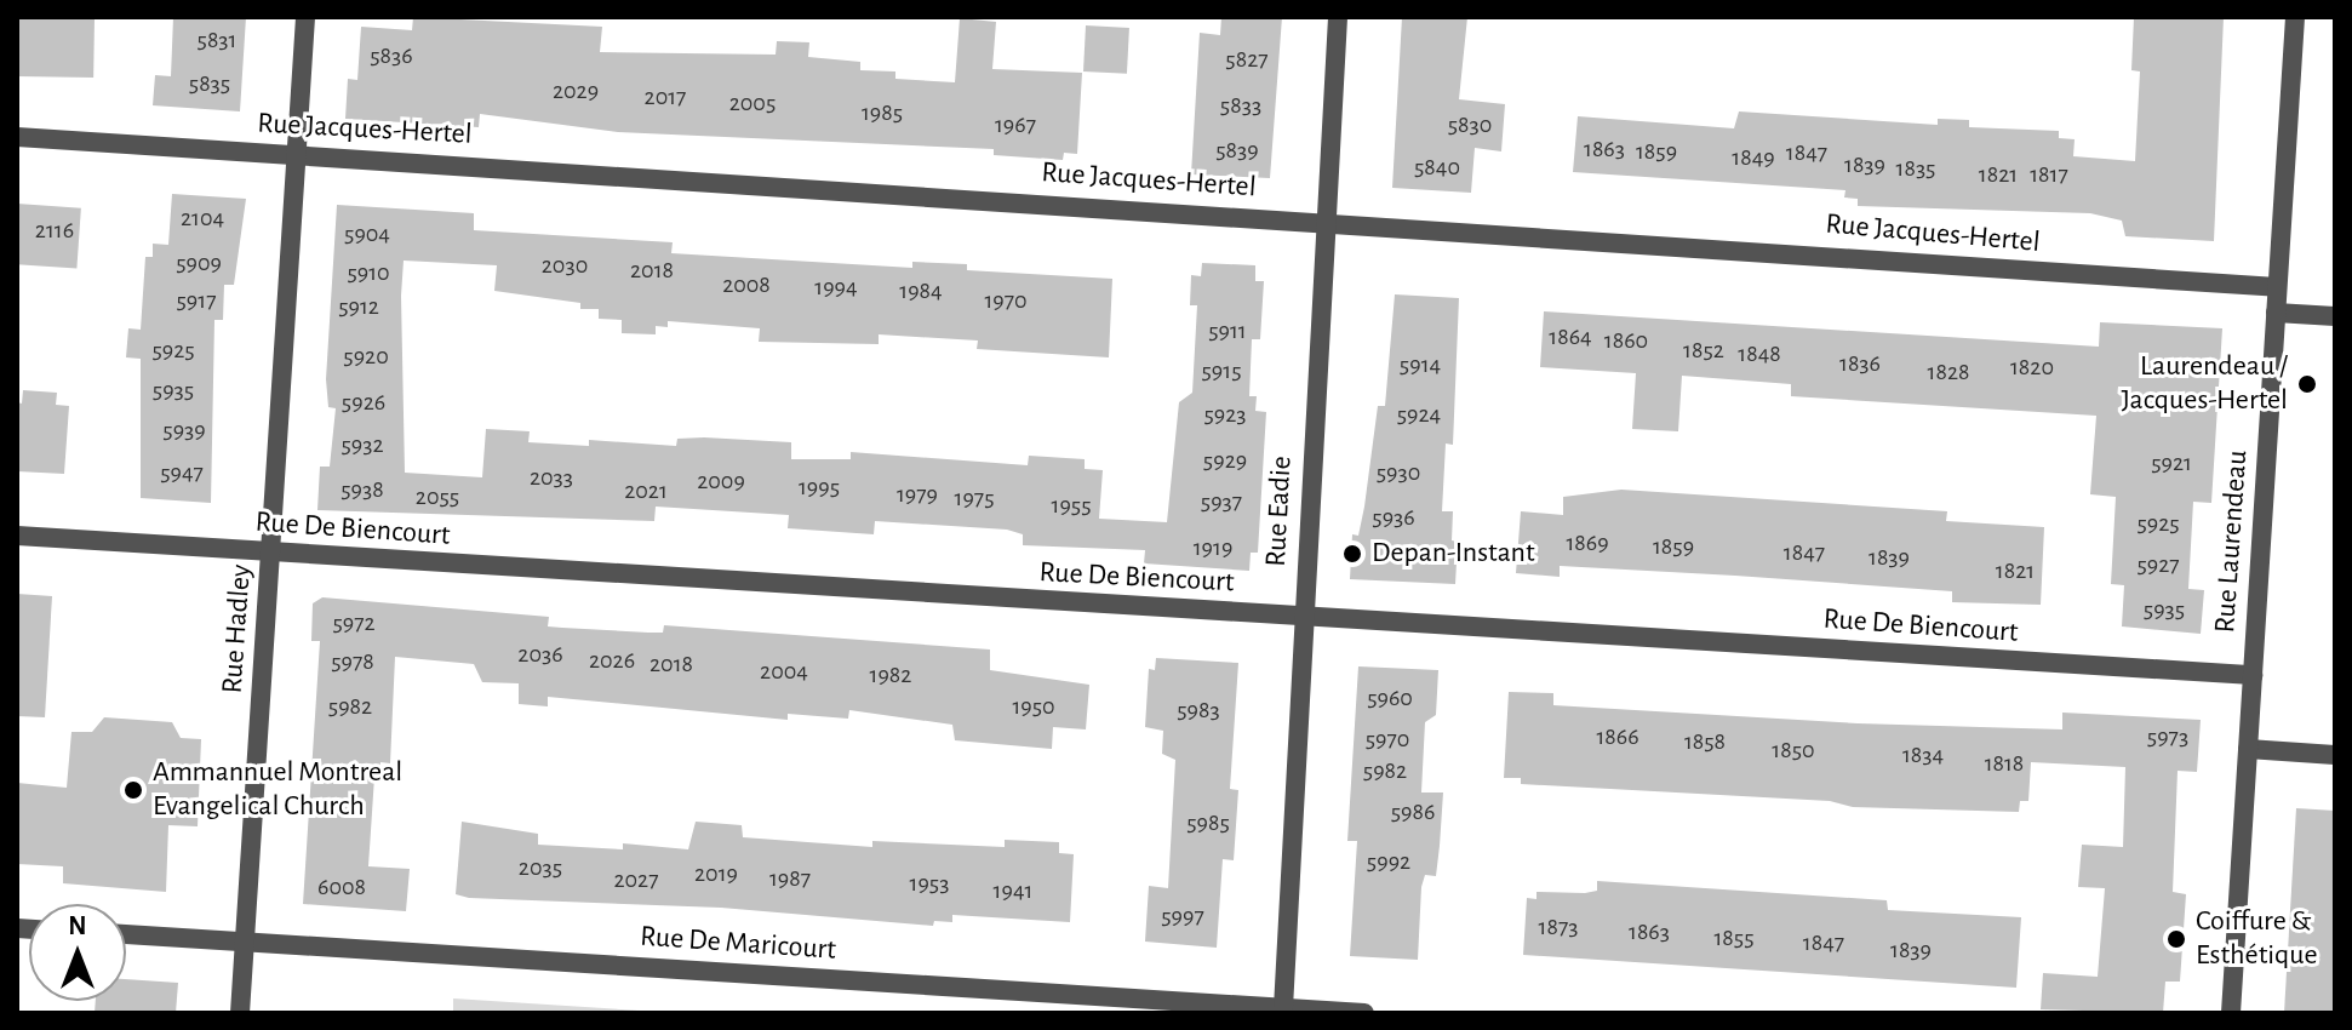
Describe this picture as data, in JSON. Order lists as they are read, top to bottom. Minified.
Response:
{"streets":{"street":["Rue Jacques-Hertel","Rue Eadie","Rue De Biencourt","Rue Laurendeau","Rue Hadley","Rue De Maricourt"]},"crossings":[["Rue Jacques-Hertel","Rue Eadie"],["Rue Jacques-Hertel","Rue Laurendeau"],["Rue Jacques-Hertel","Rue Hadley"],["Rue Eadie","Rue De Biencourt"],["Rue Eadie","Rue De Maricourt"],["Rue De Biencourt","Rue Laurendeau"],["Rue De Biencourt","Rue Hadley"],["Rue Hadley","Rue De Maricourt"]],"places":["Laurendeau / Jacques-Hertel","Depan-Instant","Ammannuel Montreal Evangelical Church","Coiffure & Esthétique"],"house_numbers":["5831","5836","5827","5835","2029","2017","2005","5833","1985","1967","5830","1863","5839","1859","1847","1849","1839","5840","1835","1821","1817","2104","2116","5904","5909","2030","2018","5910","2008","1994","1984","5917","1970","5912","5911","1864","1860","5925","1852","1848","5920","1836","5914","1820","5915","1828","5935","5926","5923","5924","5939","5932","5929","5921","5947","5930","2033","2009","1995","5938","2021","1979","2055","1975","5937","1955","5936","5925","1869","1859","1919","1847","1839","5927","1821","5935","5972","2036","2026","5978","2018","2004","1982","5960","5982","1950","5983","1866","5973","5970","1858","1850","1834","1818","5982","5986","5985","5992","2035","2019","1987","2027","1953","6008","1941","5997","1873","1863","1855","1847","1839"],"north":"top"}
